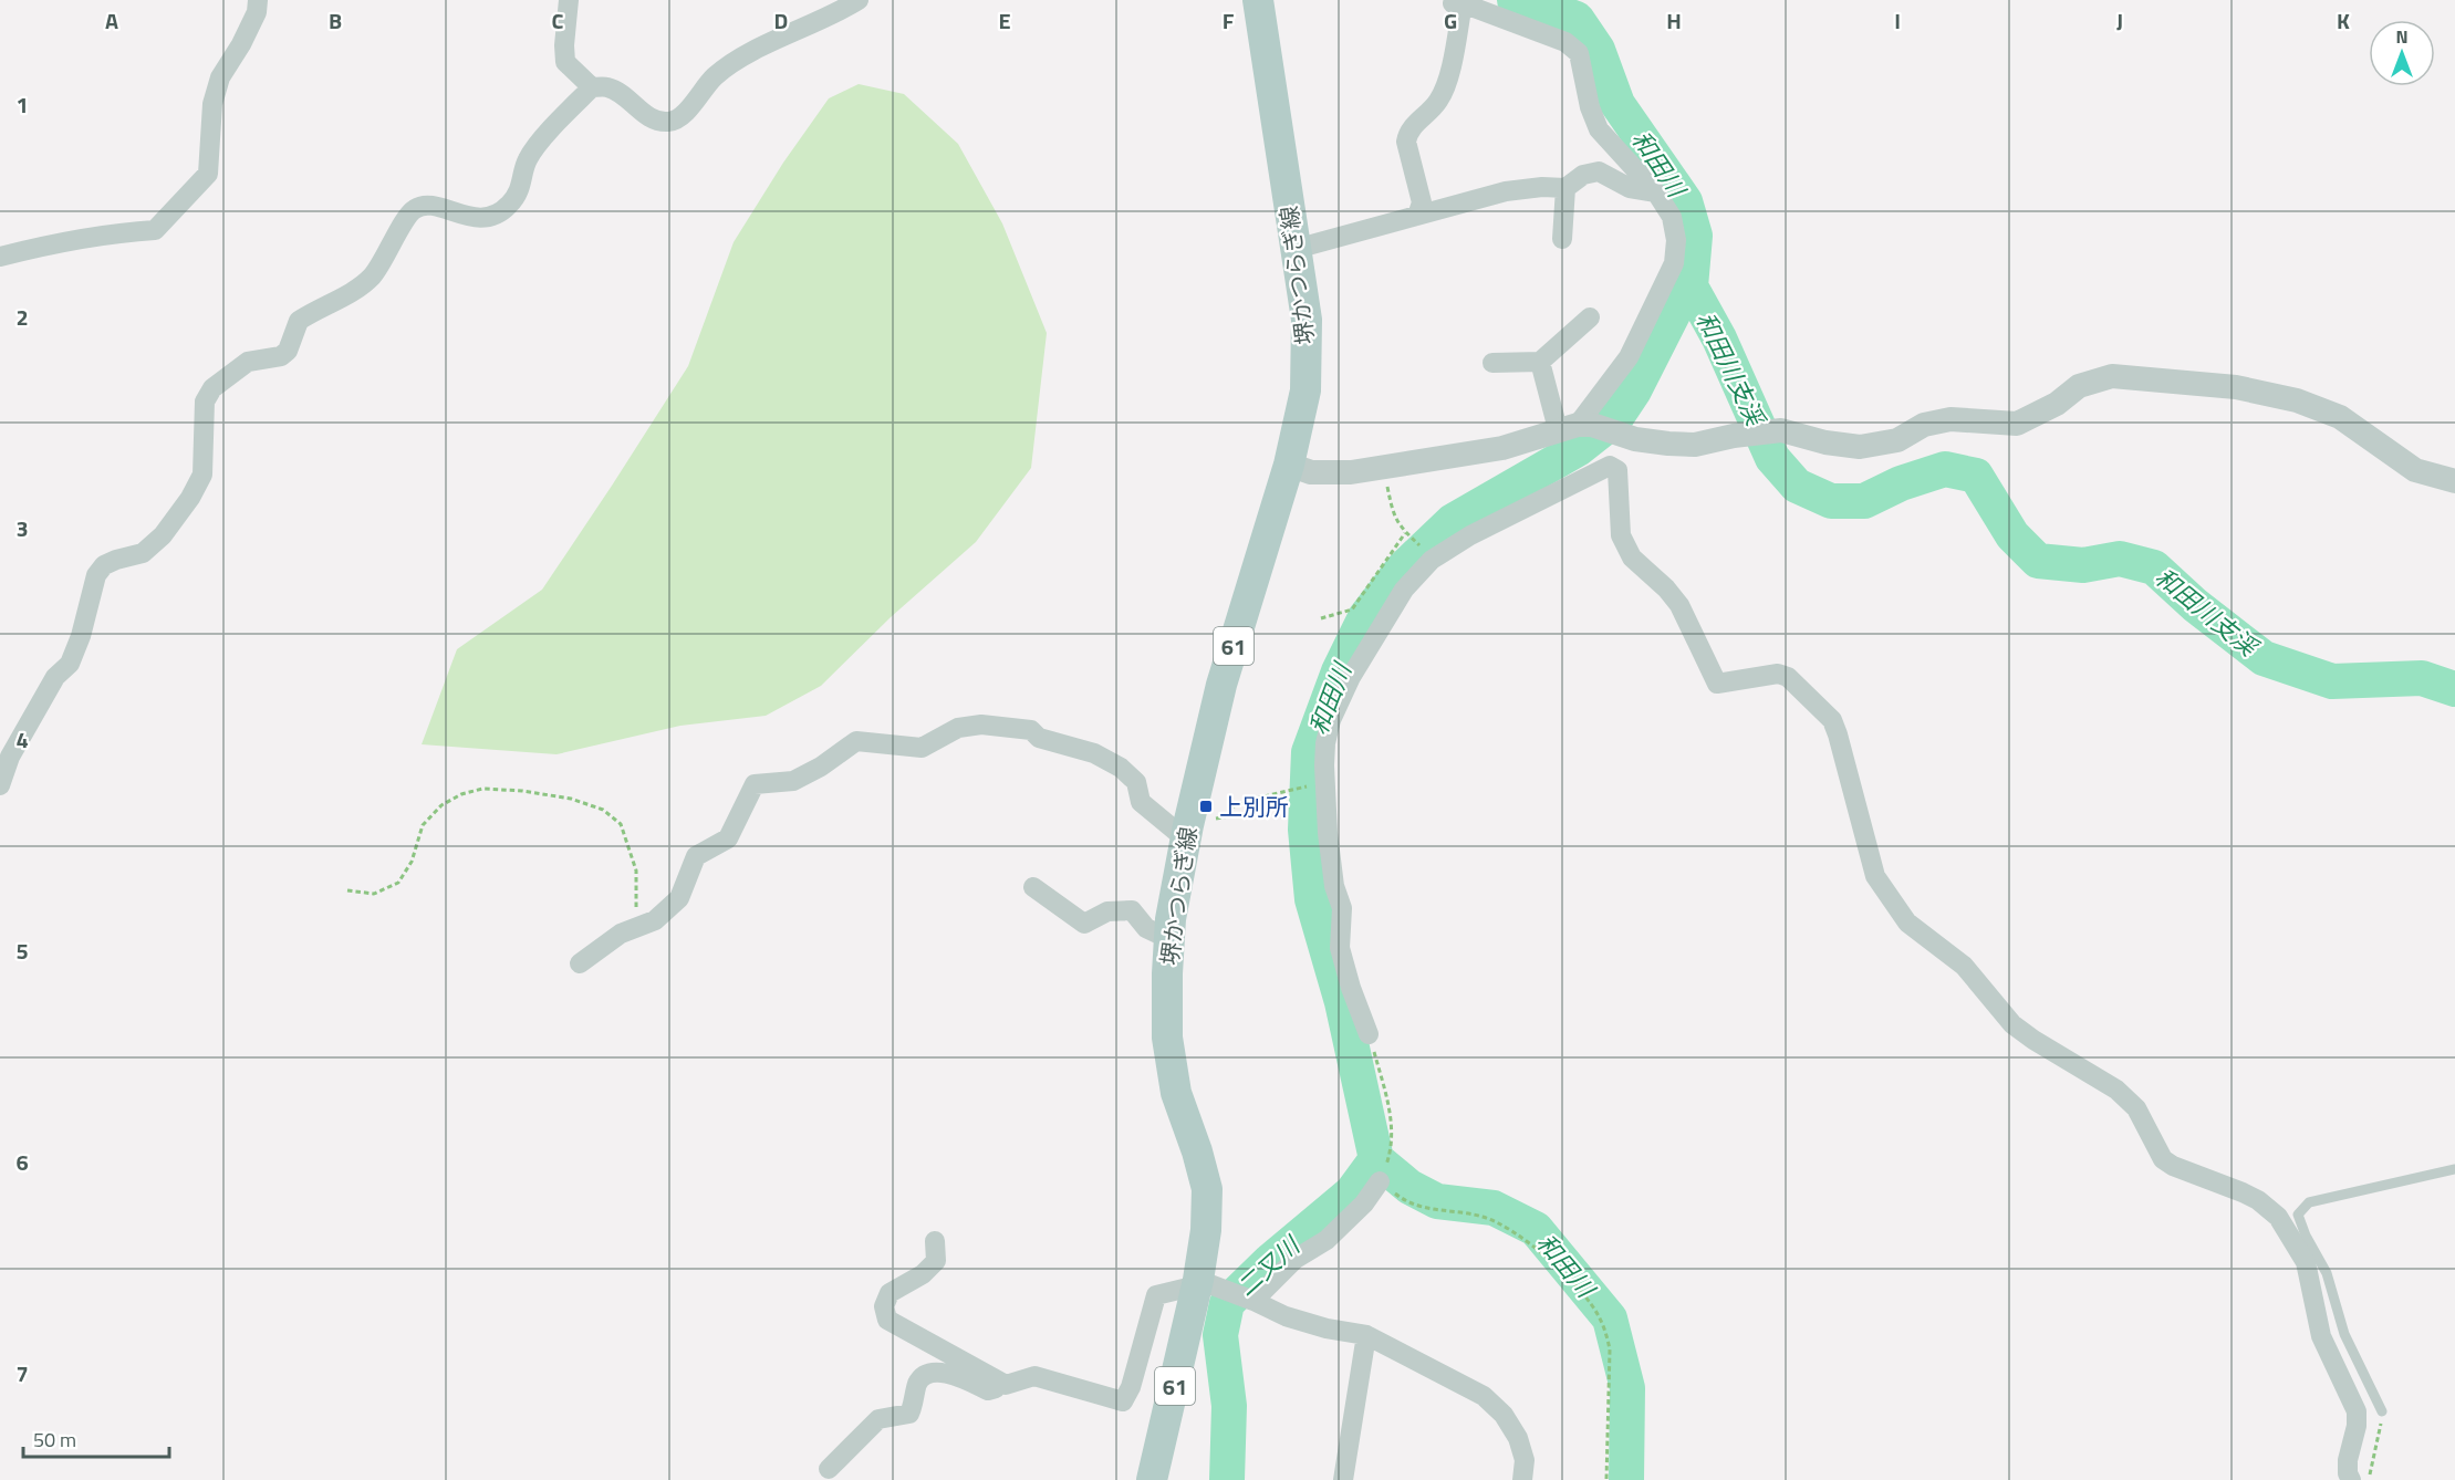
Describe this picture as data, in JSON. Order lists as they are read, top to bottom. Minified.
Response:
{"streets":{"main road":["堺かつらぎ線","61"]},"water":["和田川","和田川支渓","二又川"],"places":{"transit":["上別所"]},"scale_bar":"50 m","north":"top","grid":{"columns":["A","B","C","D","E","F","G","H","I","J","K"],"rows":["1","2","3","4","5","6","7"]}}
